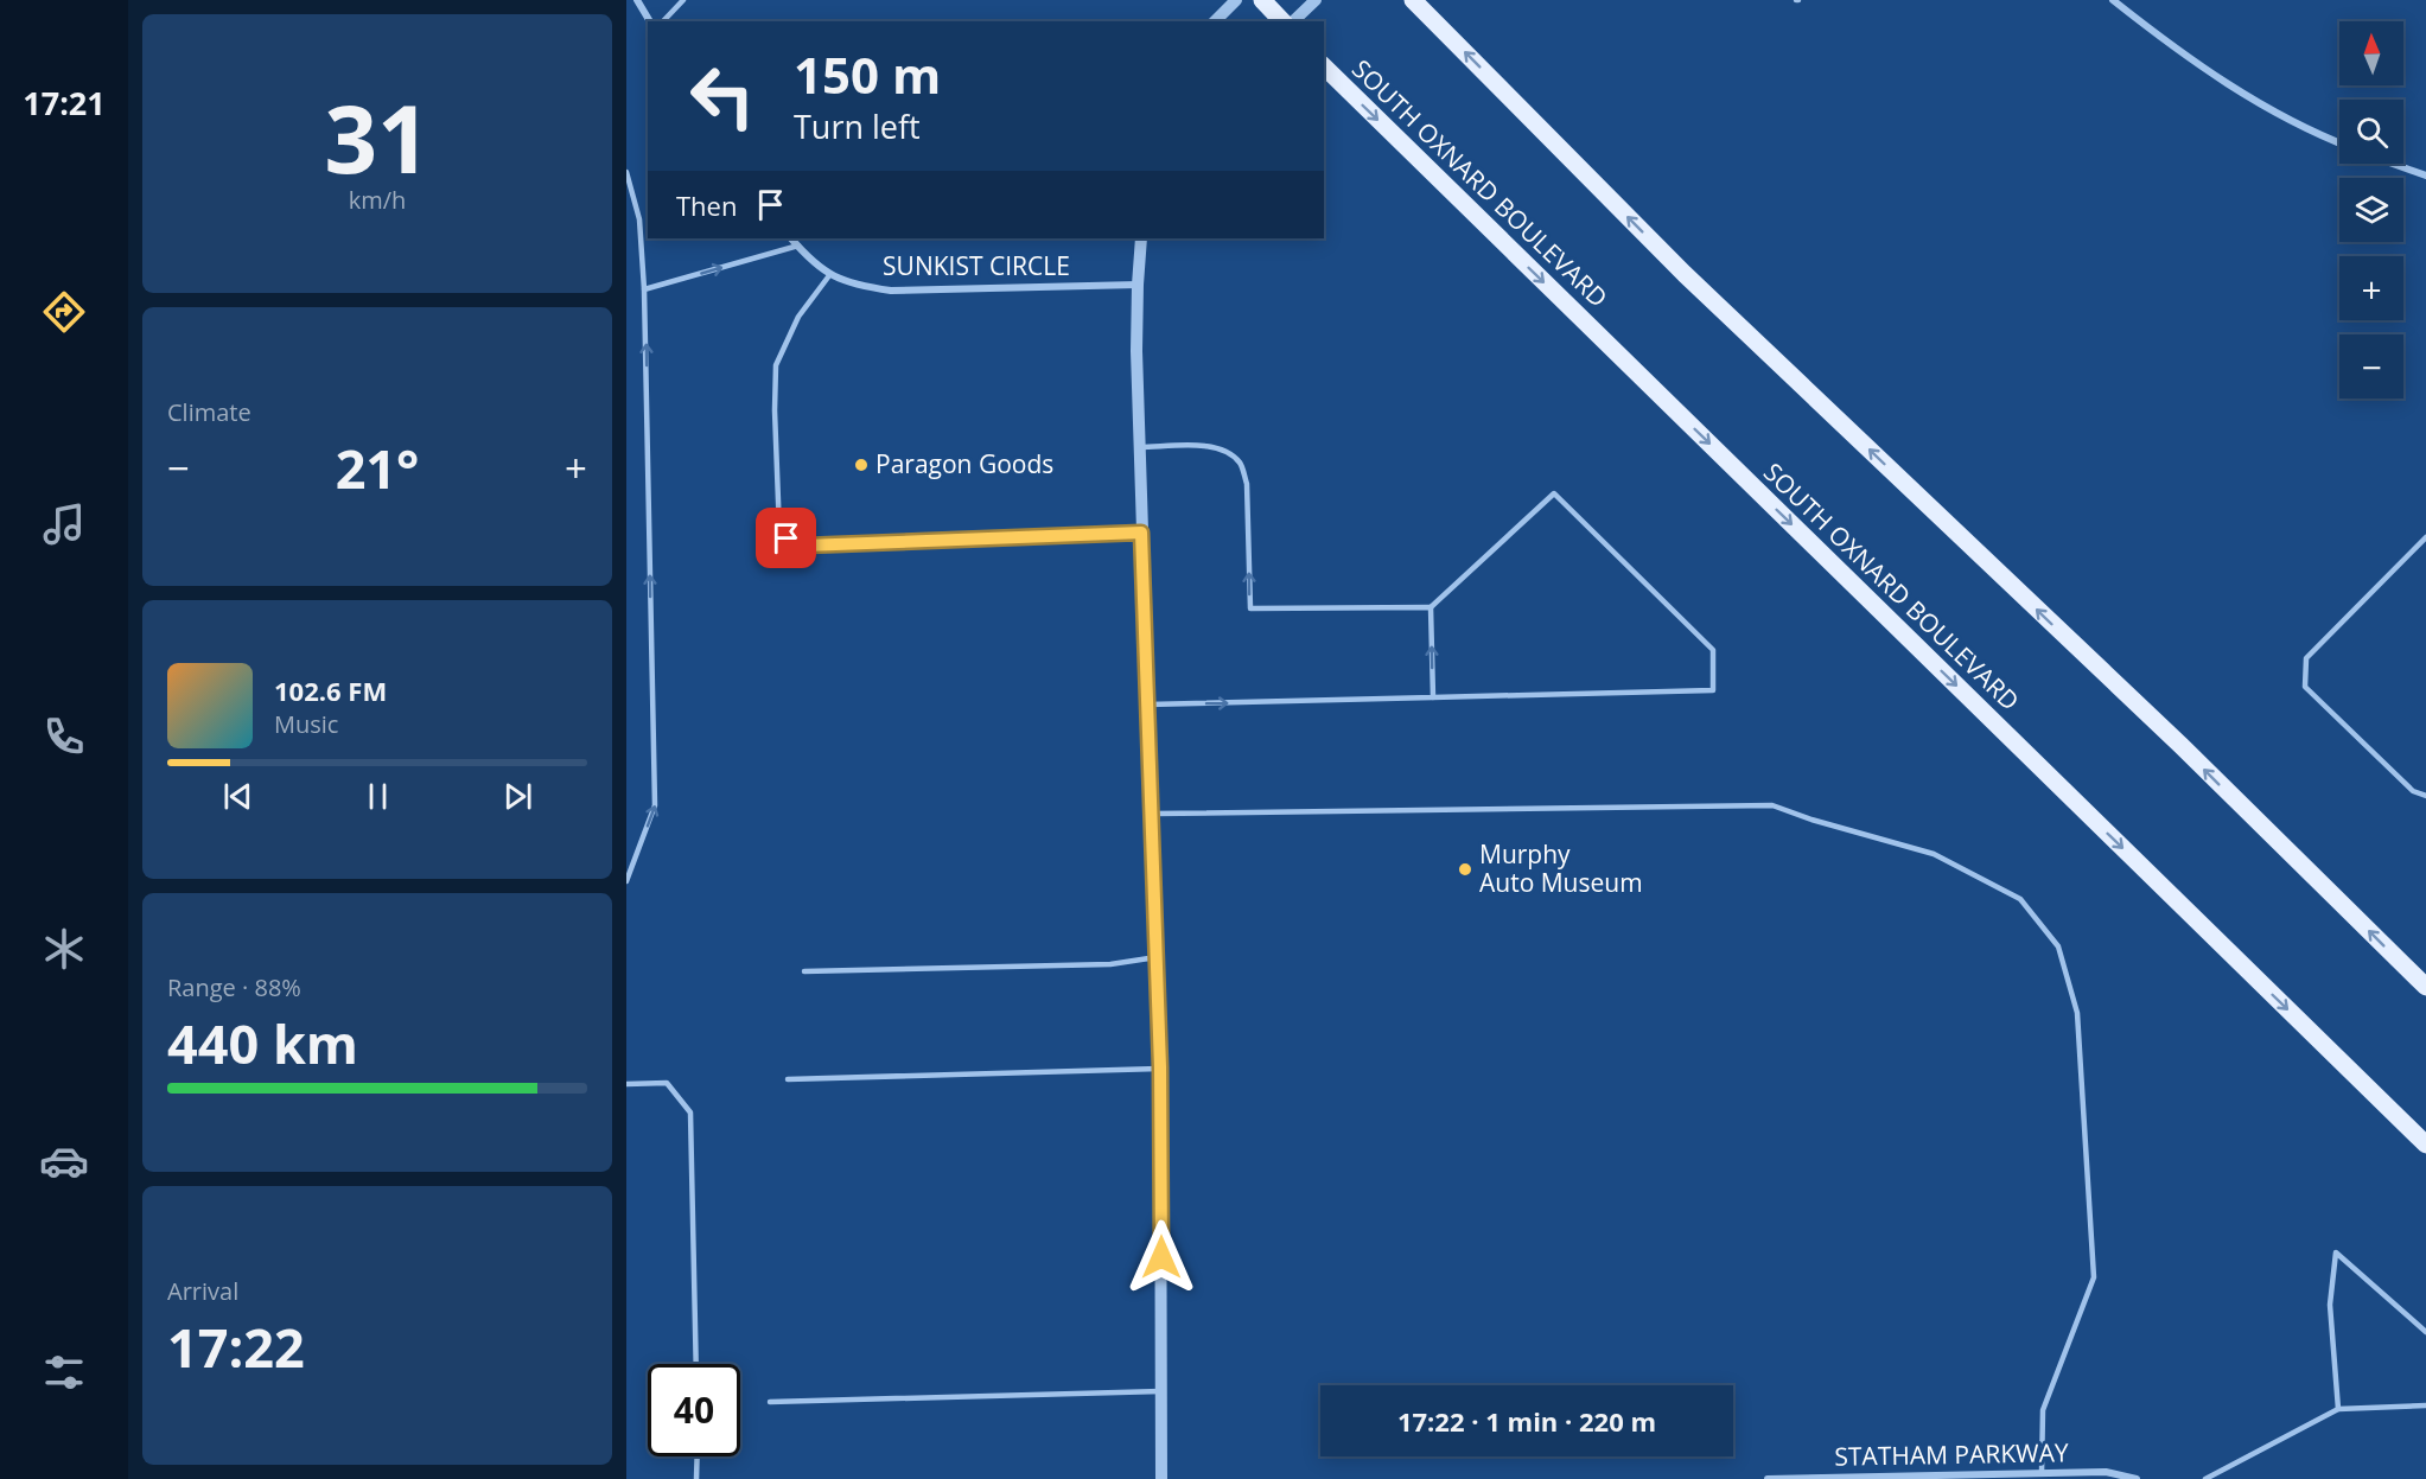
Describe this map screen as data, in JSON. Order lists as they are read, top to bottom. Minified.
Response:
{"streets":{"main road":["SOUTH OXNARD BOULEVARD"],"street":["SUNKIST CIRCLE","STATHAM PARKWAY"]},"places":["Paragon Goods","Murphy Auto Museum"],"north":"top","page":{"tabs":"17:21","tile":[["31","km/h"],"Climate",["Range · 88%","440 km"],["Arrival","17:22"]],"map_buttons":["+","−"],"turn":["150 m","Turn left"],"then":"Then","heat":["−","21°","+"],"song":["102.6 FM","Music"],"limit":"40","trip":"17:22 · 1 min · 220 m"}}
